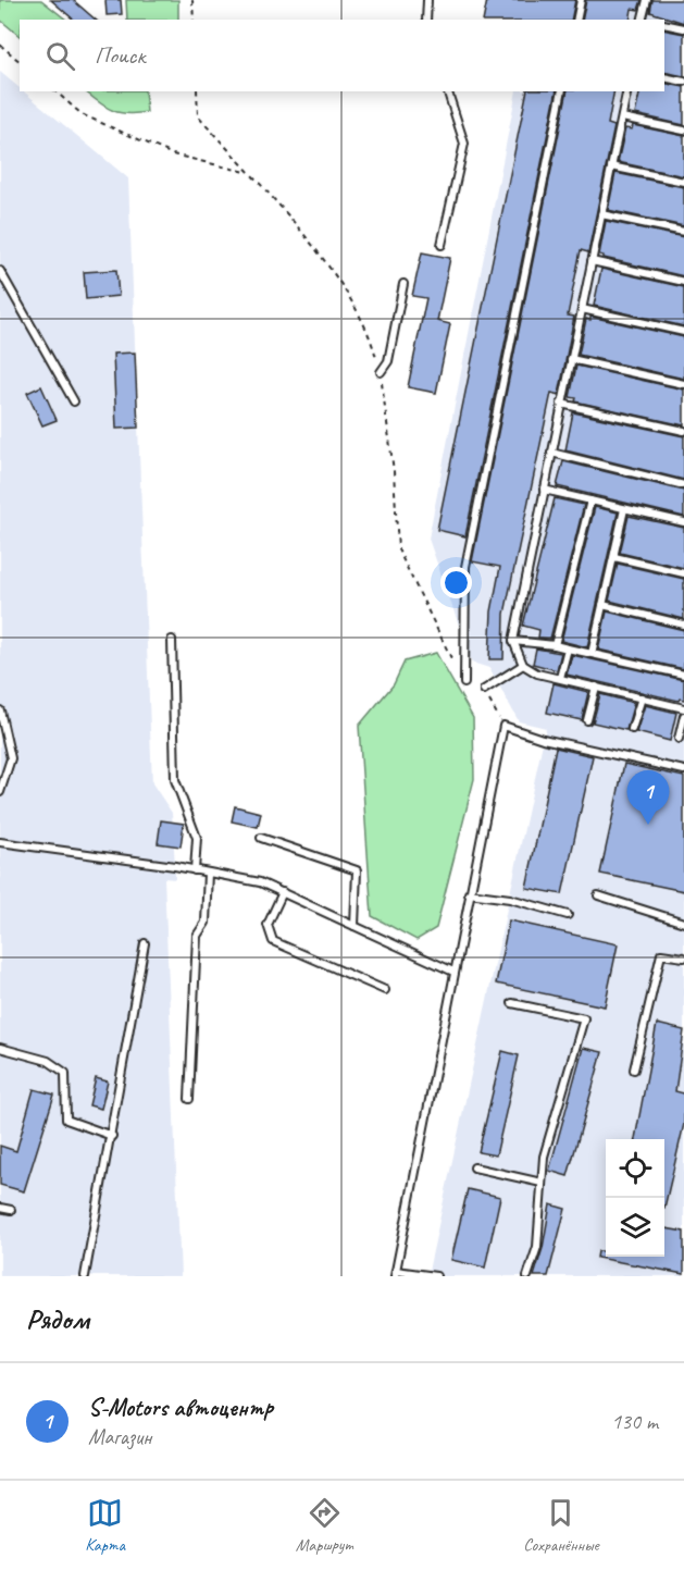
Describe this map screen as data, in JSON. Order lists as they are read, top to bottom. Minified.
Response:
{"page":{"search":"Поиск","pins":"1","heading":"Рядом","list":[{"mark":"1","name":"S-Motors автоцентр","note":"Магазин","value":"130 m"}],"nav":["Карта","Маршрут","Сохранённые"]}}
